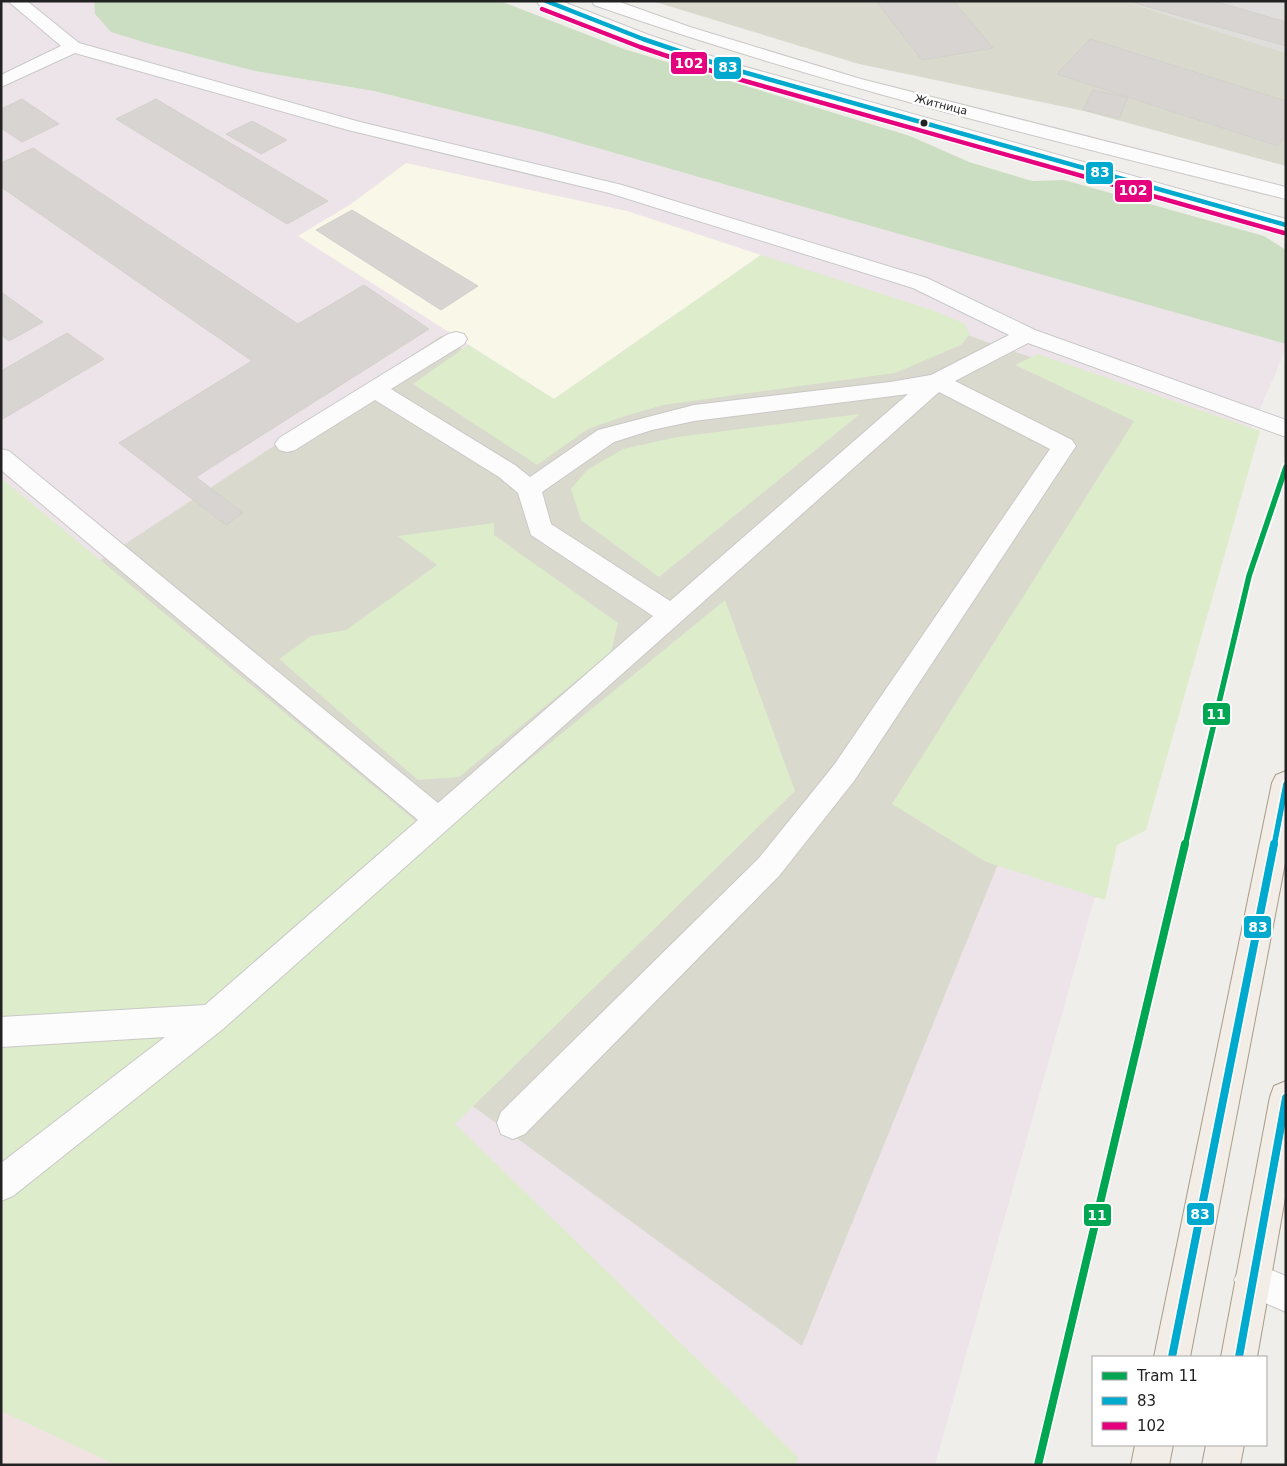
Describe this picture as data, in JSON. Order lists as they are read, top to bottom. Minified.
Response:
{"streets":{"street":["Житница"]},"lines":["transit line 83","transit line 102","tram line 11"],"legend":["Tram 11","83","102"]}
